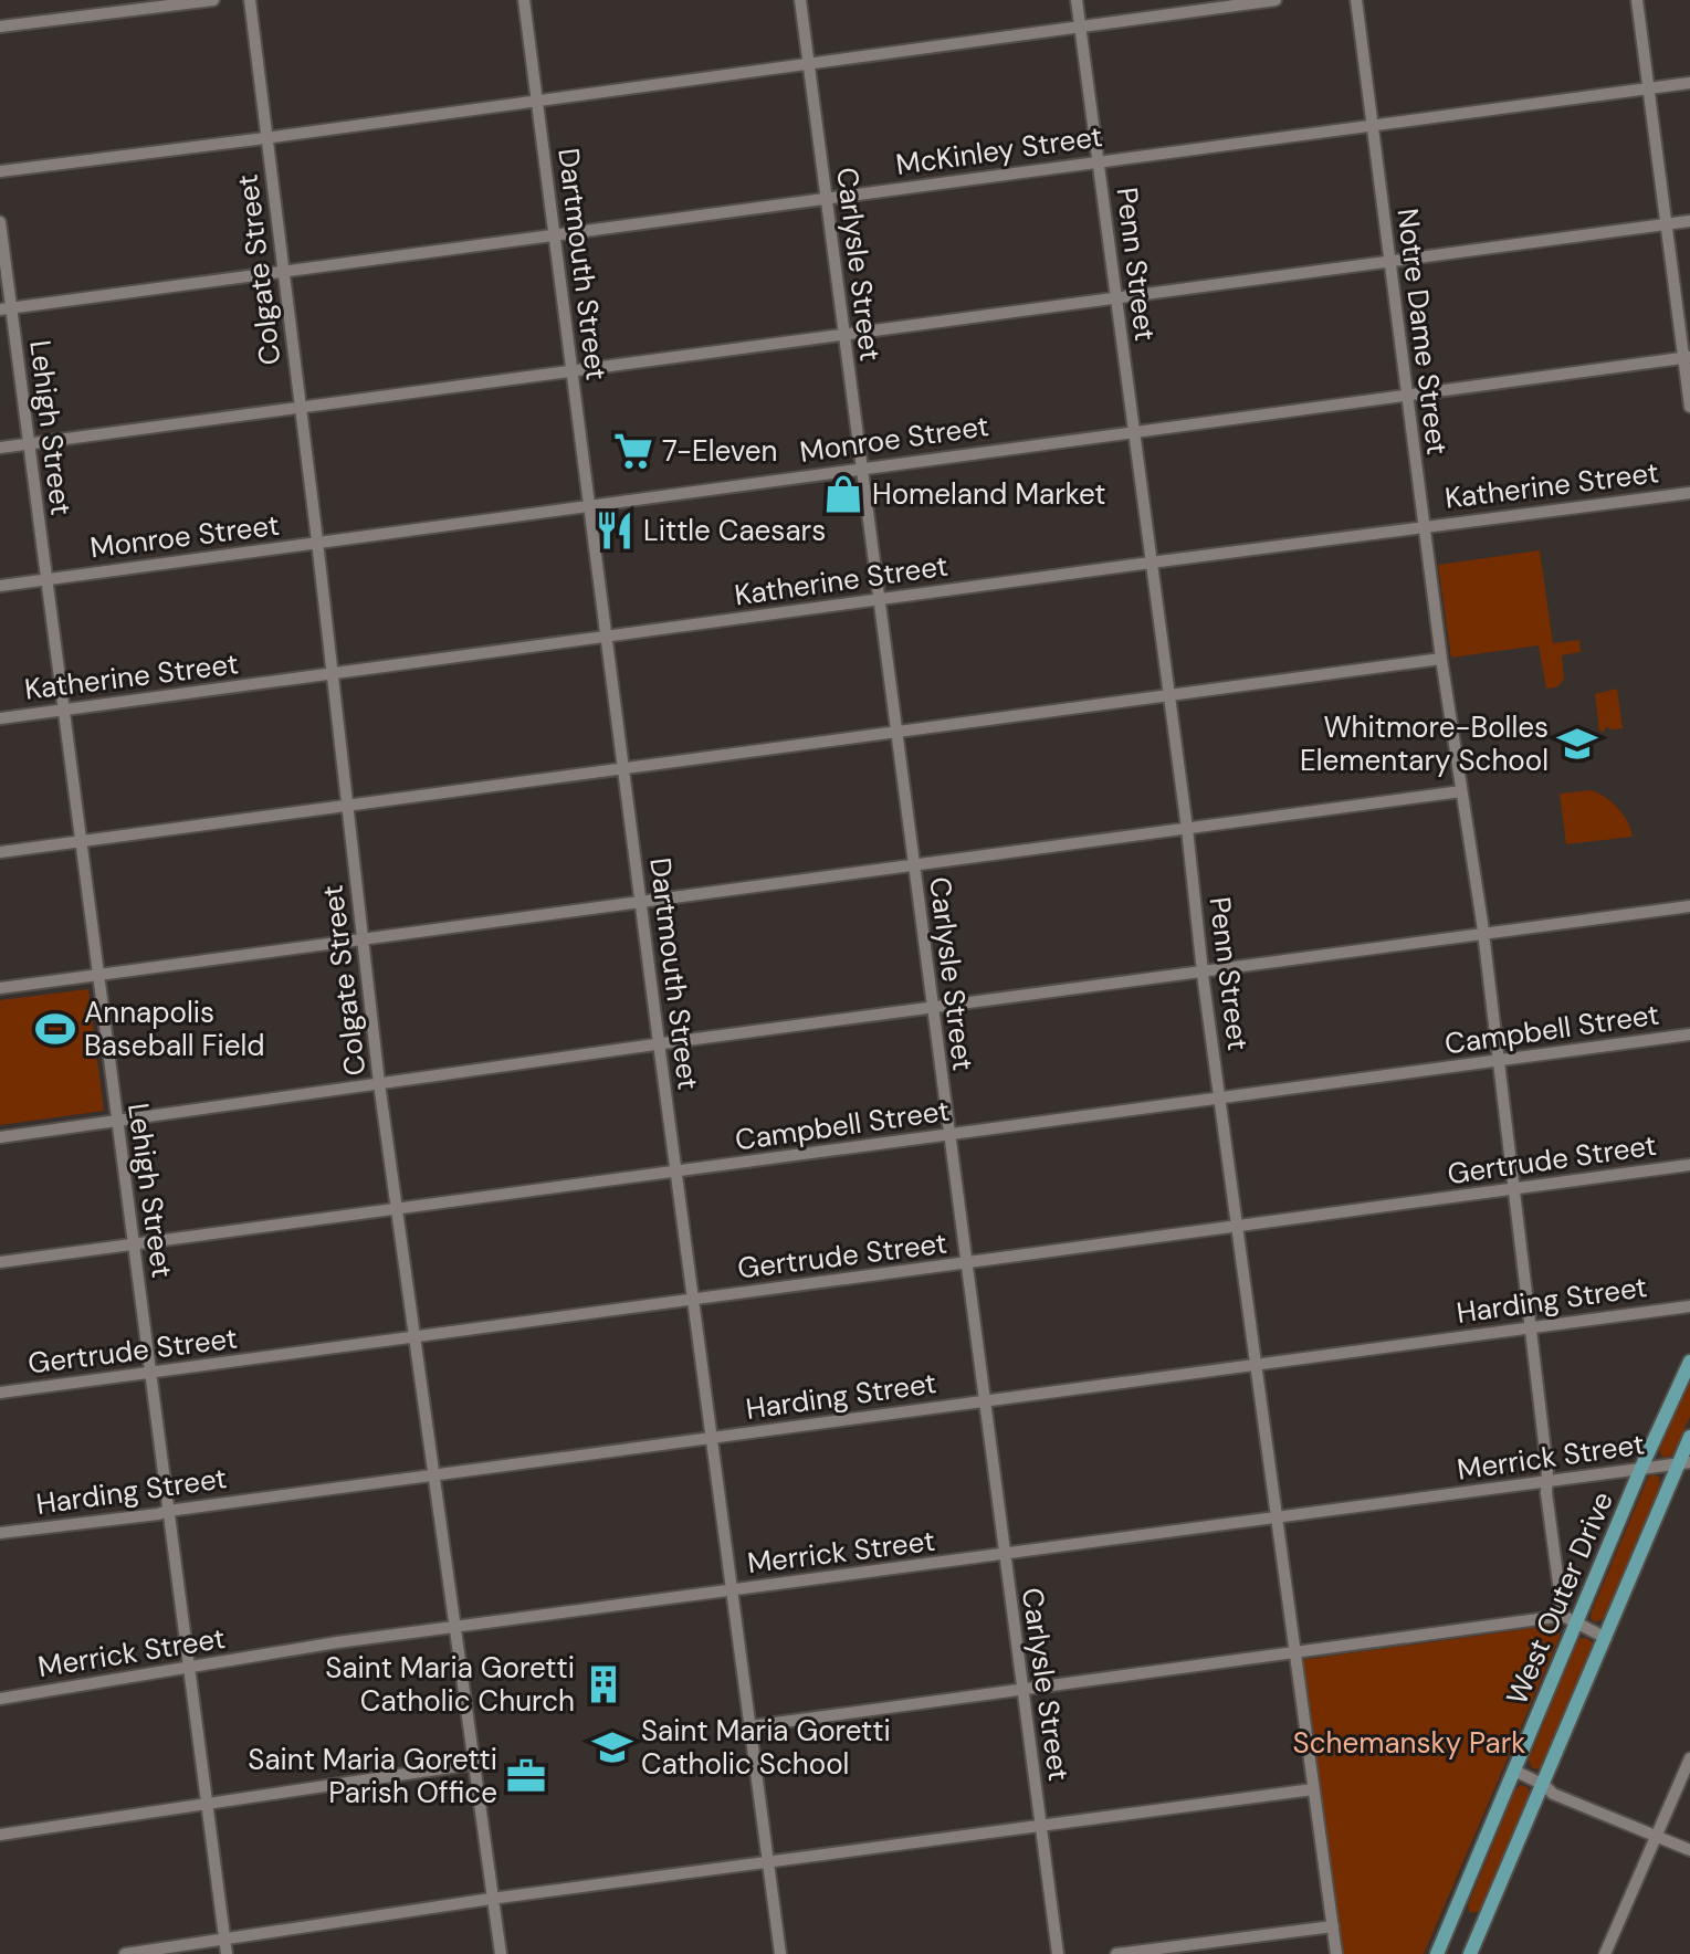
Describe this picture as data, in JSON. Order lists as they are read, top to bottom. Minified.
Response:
{"streets":{"main road":["West Outer Drive"],"street":["McKinley Street","Dartmouth Street","Carlysle Street","Penn Street","Colgate Street","Notre Dame Street","Lehigh Street","Monroe Street","Katherine Street","Campbell Street","Gertrude Street","Harding Street","Merrick Street"]},"crossings":[["McKinley Street","Dartmouth Street"],["McKinley Street","Carlysle Street"],["McKinley Street","Penn Street"],["McKinley Street","Colgate Street"],["McKinley Street","Notre Dame Street"],["McKinley Street","Lehigh Street"],["Dartmouth Street","Monroe Street"],["Dartmouth Street","Katherine Street"],["Dartmouth Street","Campbell Street"],["Dartmouth Street","Gertrude Street"],["Dartmouth Street","Harding Street"],["Dartmouth Street","Merrick Street"],["Carlysle Street","Monroe Street"],["Carlysle Street","Katherine Street"],["Carlysle Street","Campbell Street"],["Carlysle Street","Gertrude Street"],["Carlysle Street","Harding Street"],["Carlysle Street","Merrick Street"],["Penn Street","Monroe Street"],["Penn Street","Katherine Street"],["Penn Street","Campbell Street"],["Penn Street","Gertrude Street"],["Penn Street","Harding Street"],["Penn Street","Merrick Street"],["Colgate Street","Monroe Street"],["Colgate Street","Katherine Street"],["Colgate Street","Campbell Street"],["Colgate Street","Gertrude Street"],["Colgate Street","Harding Street"],["Colgate Street","Merrick Street"],["Notre Dame Street","Monroe Street"],["Notre Dame Street","Katherine Street"],["Notre Dame Street","Campbell Street"],["Notre Dame Street","Gertrude Street"],["Notre Dame Street","Harding Street"],["Notre Dame Street","Merrick Street"],["Notre Dame Street","West Outer Drive"],["Lehigh Street","Monroe Street"],["Lehigh Street","Katherine Street"],["Lehigh Street","Campbell Street"],["Lehigh Street","Gertrude Street"],["Lehigh Street","Harding Street"],["Lehigh Street","Merrick Street"],["Merrick Street","West Outer Drive"]],"parks":["Schemansky Park"],"places":{"supermarket":["7-Eleven"],"shop":["Homeland Market"],"restaurant":["Little Caesars"],"school or university":["Whitmore-Bolles Elementary School","Saint Maria Goretti Catholic School"],"sports":["Annapolis Baseball Field"],"building":["Saint Maria Goretti Catholic Church"],"office":["Saint Maria Goretti Parish Office"]}}
